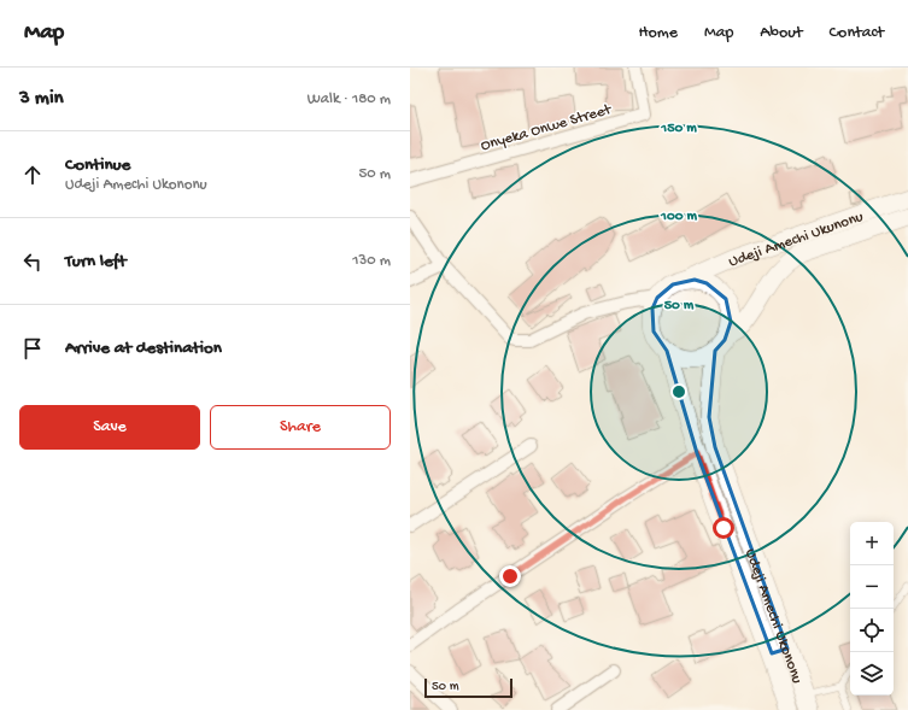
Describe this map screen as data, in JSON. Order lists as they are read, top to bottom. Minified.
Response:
{"streets":{"main road":["Udeji Amechi Ukunonu","Udeji Amechi Ukononu"],"street":["Onyeka Onwe Street"]},"crossings":[["Udeji Amechi Ukunonu","Udeji Amechi Ukononu"]],"scale_bar":"50 m","page":{"header":"Map","nav":["Home","Map","About","Contact"],"heading":["3 min","Walk · 180 m"],"list":[["Continue","Udeji Amechi Ukononu","50 m"],["Turn left","130 m"],"Arrive at destination"],"buttons":["Save","Share"],"map_buttons":["+","−"],"scale":"50 m"},"rings":["150 m","100 m","50 m"]}
